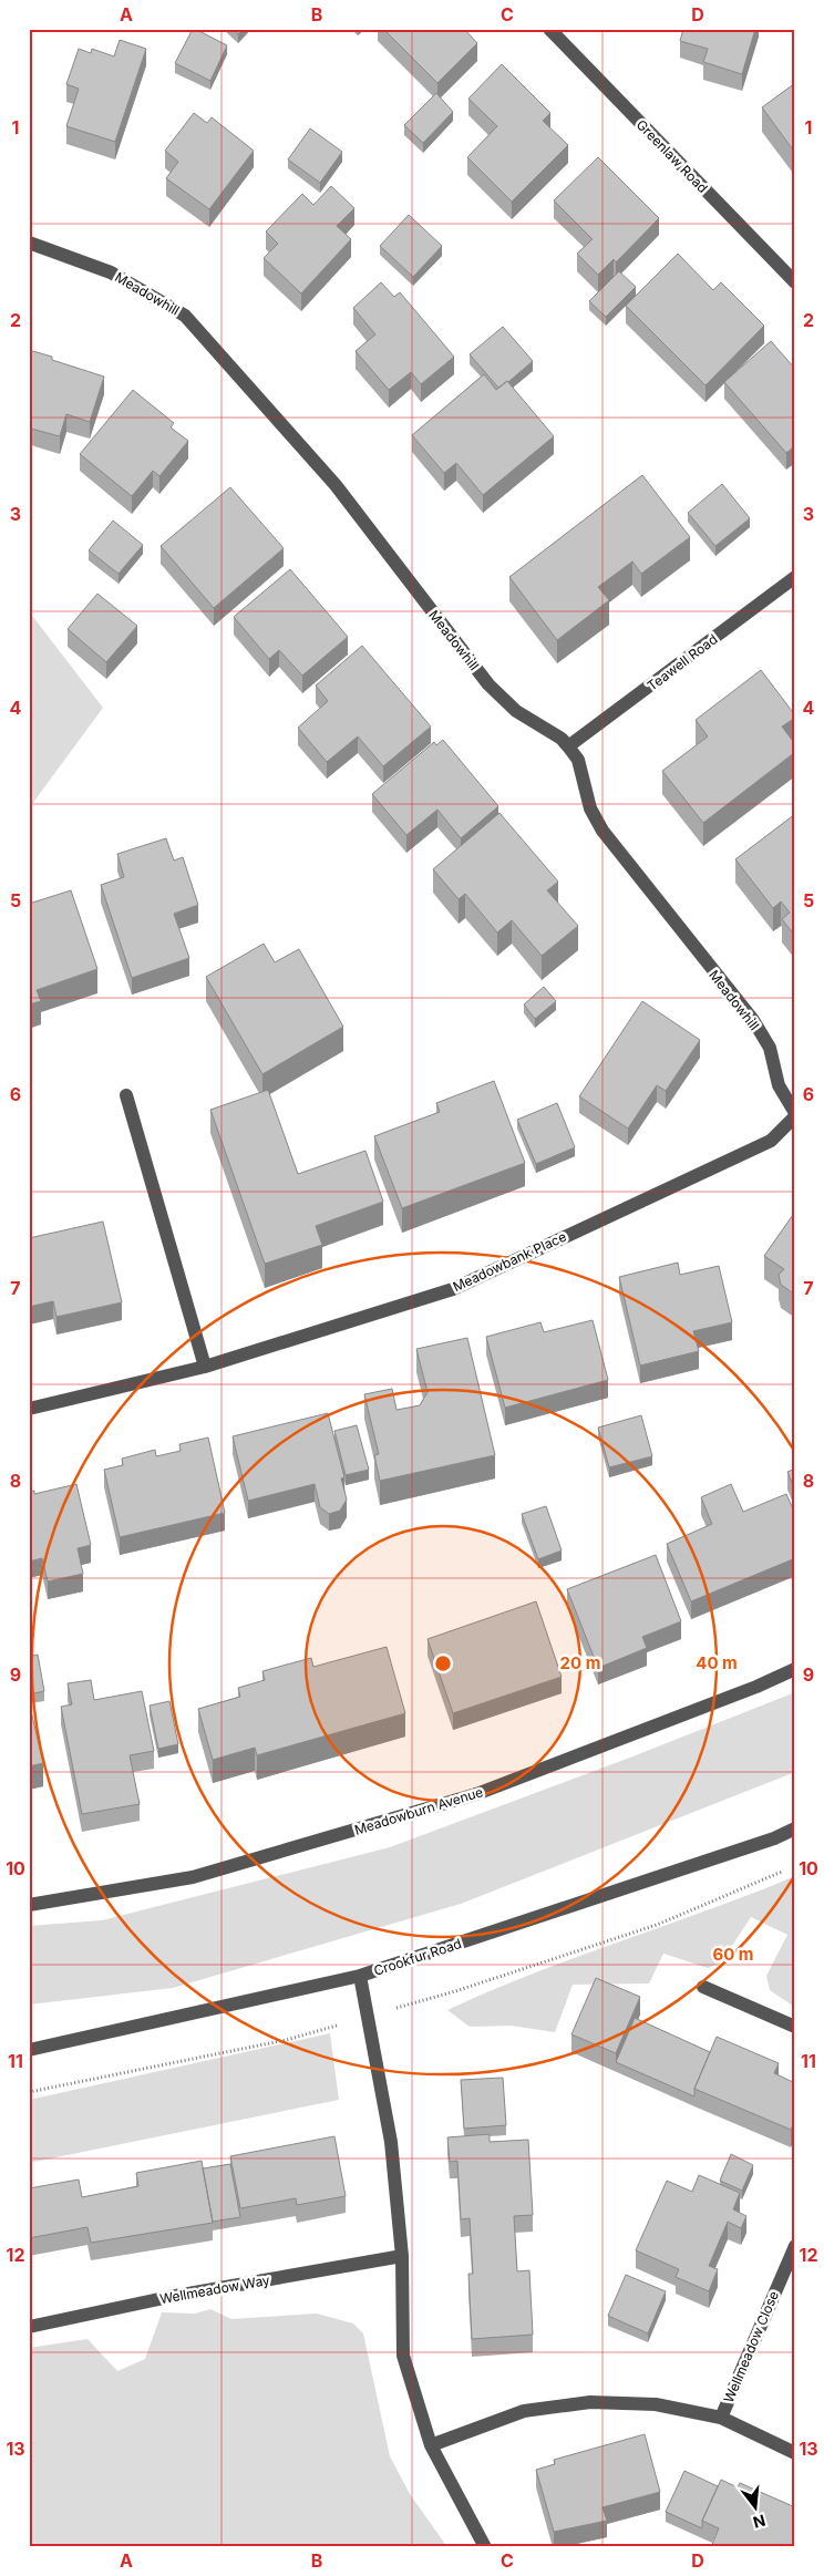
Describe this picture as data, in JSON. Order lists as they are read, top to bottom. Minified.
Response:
{"streets":{"street":["Greenlaw Road","Meadowhill","Teawell Road","Meadowbank Place","Meadowburn Avenue","Crookfur Road","Wellmeadow Way","Wellmeadow Close"]},"crossings":[["Meadowhill","Teawell Road"],["Meadowhill","Meadowbank Place"]],"north":"bottom","grid":{"columns":["A","B","C","D"],"rows":["1","2","3","4","5","6","7","8","9","10","11","12","13"]},"rings":["20 m","40 m","60 m"]}
